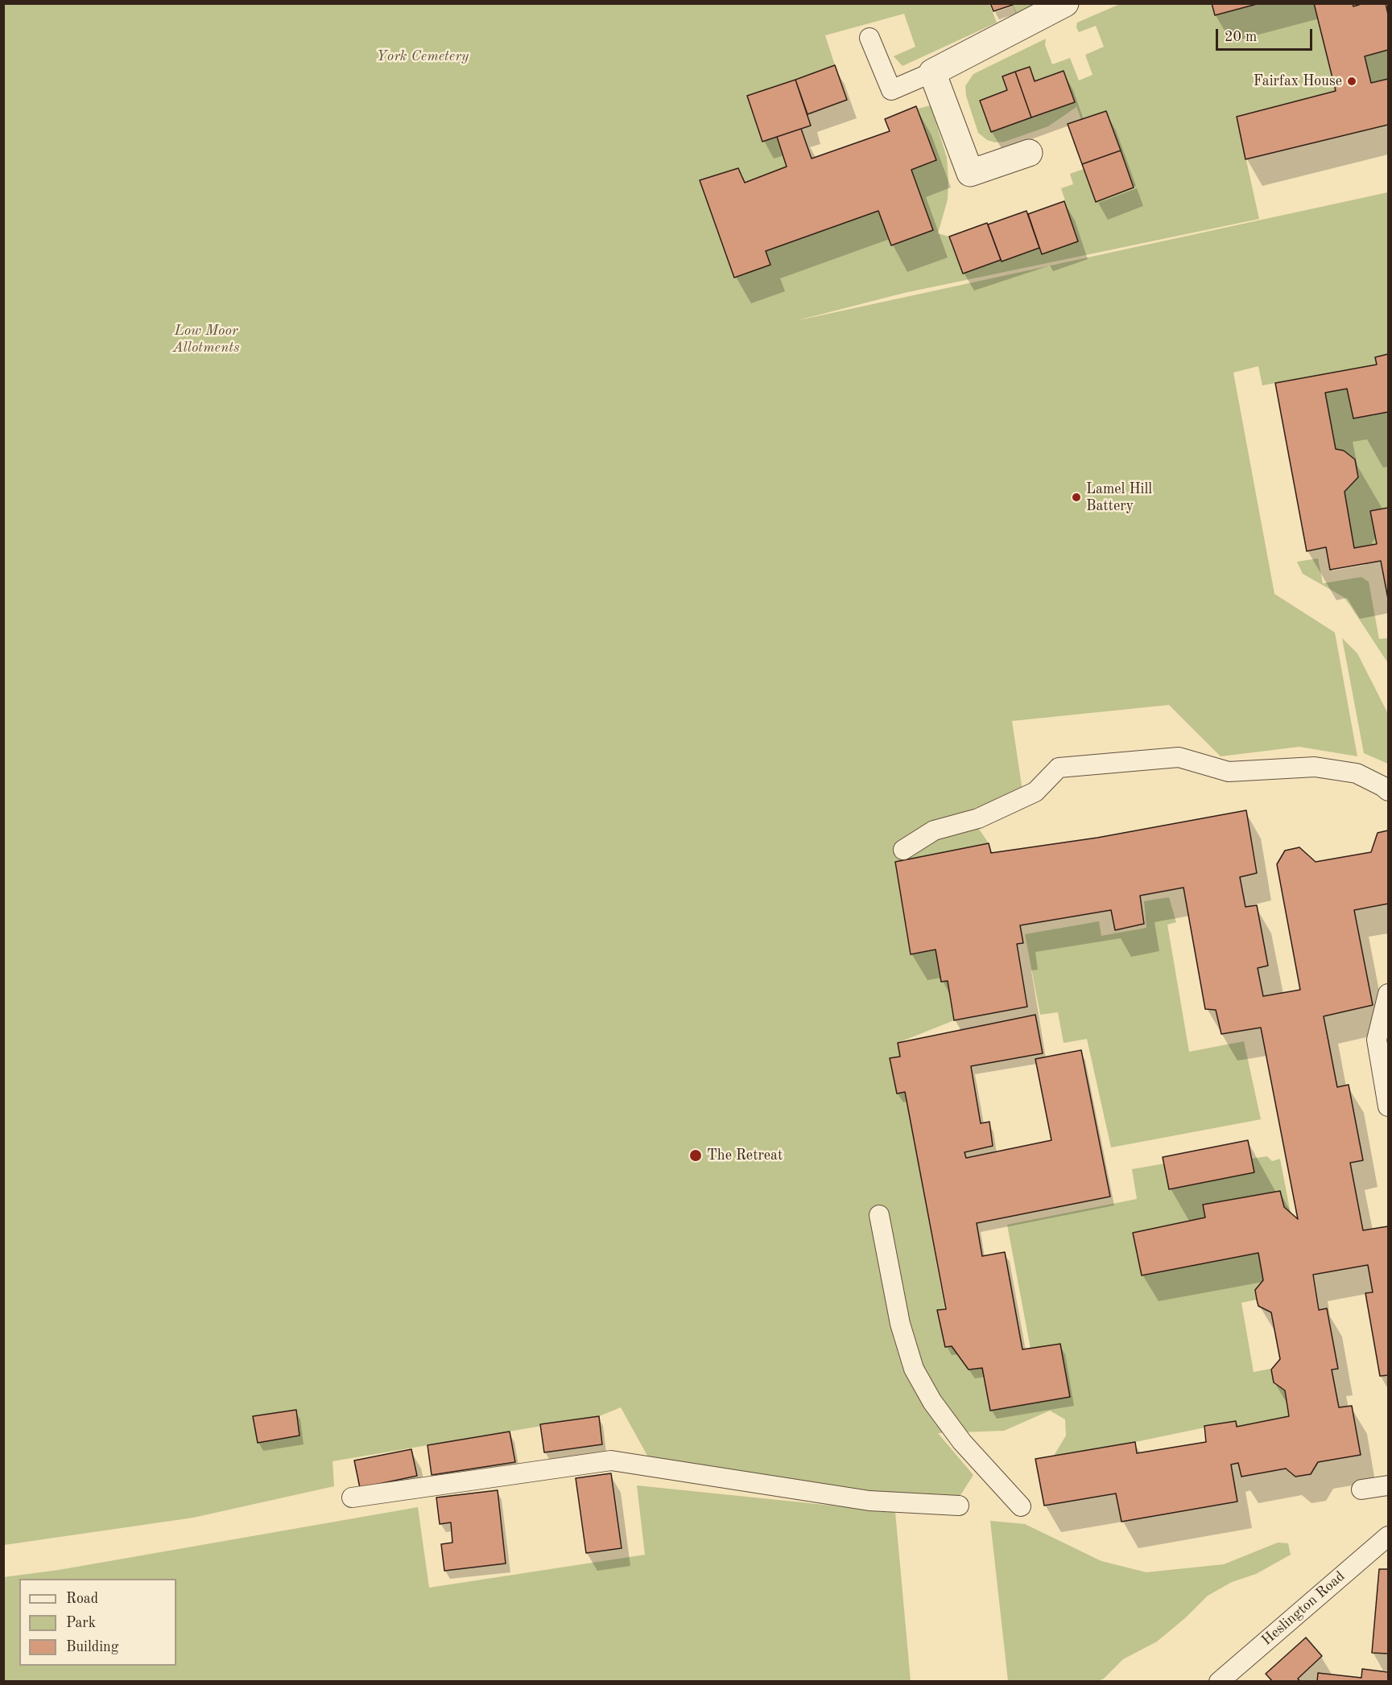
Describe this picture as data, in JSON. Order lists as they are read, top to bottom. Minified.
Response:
{"streets":{"lane":["Heslington Road"]},"parks":["York Cemetery","Low Moor Allotments"],"places":["Fairfax House","Lamel Hill Battery","The Retreat"],"legend":["Road","Park","Building"],"scale_bar":"20 m"}
